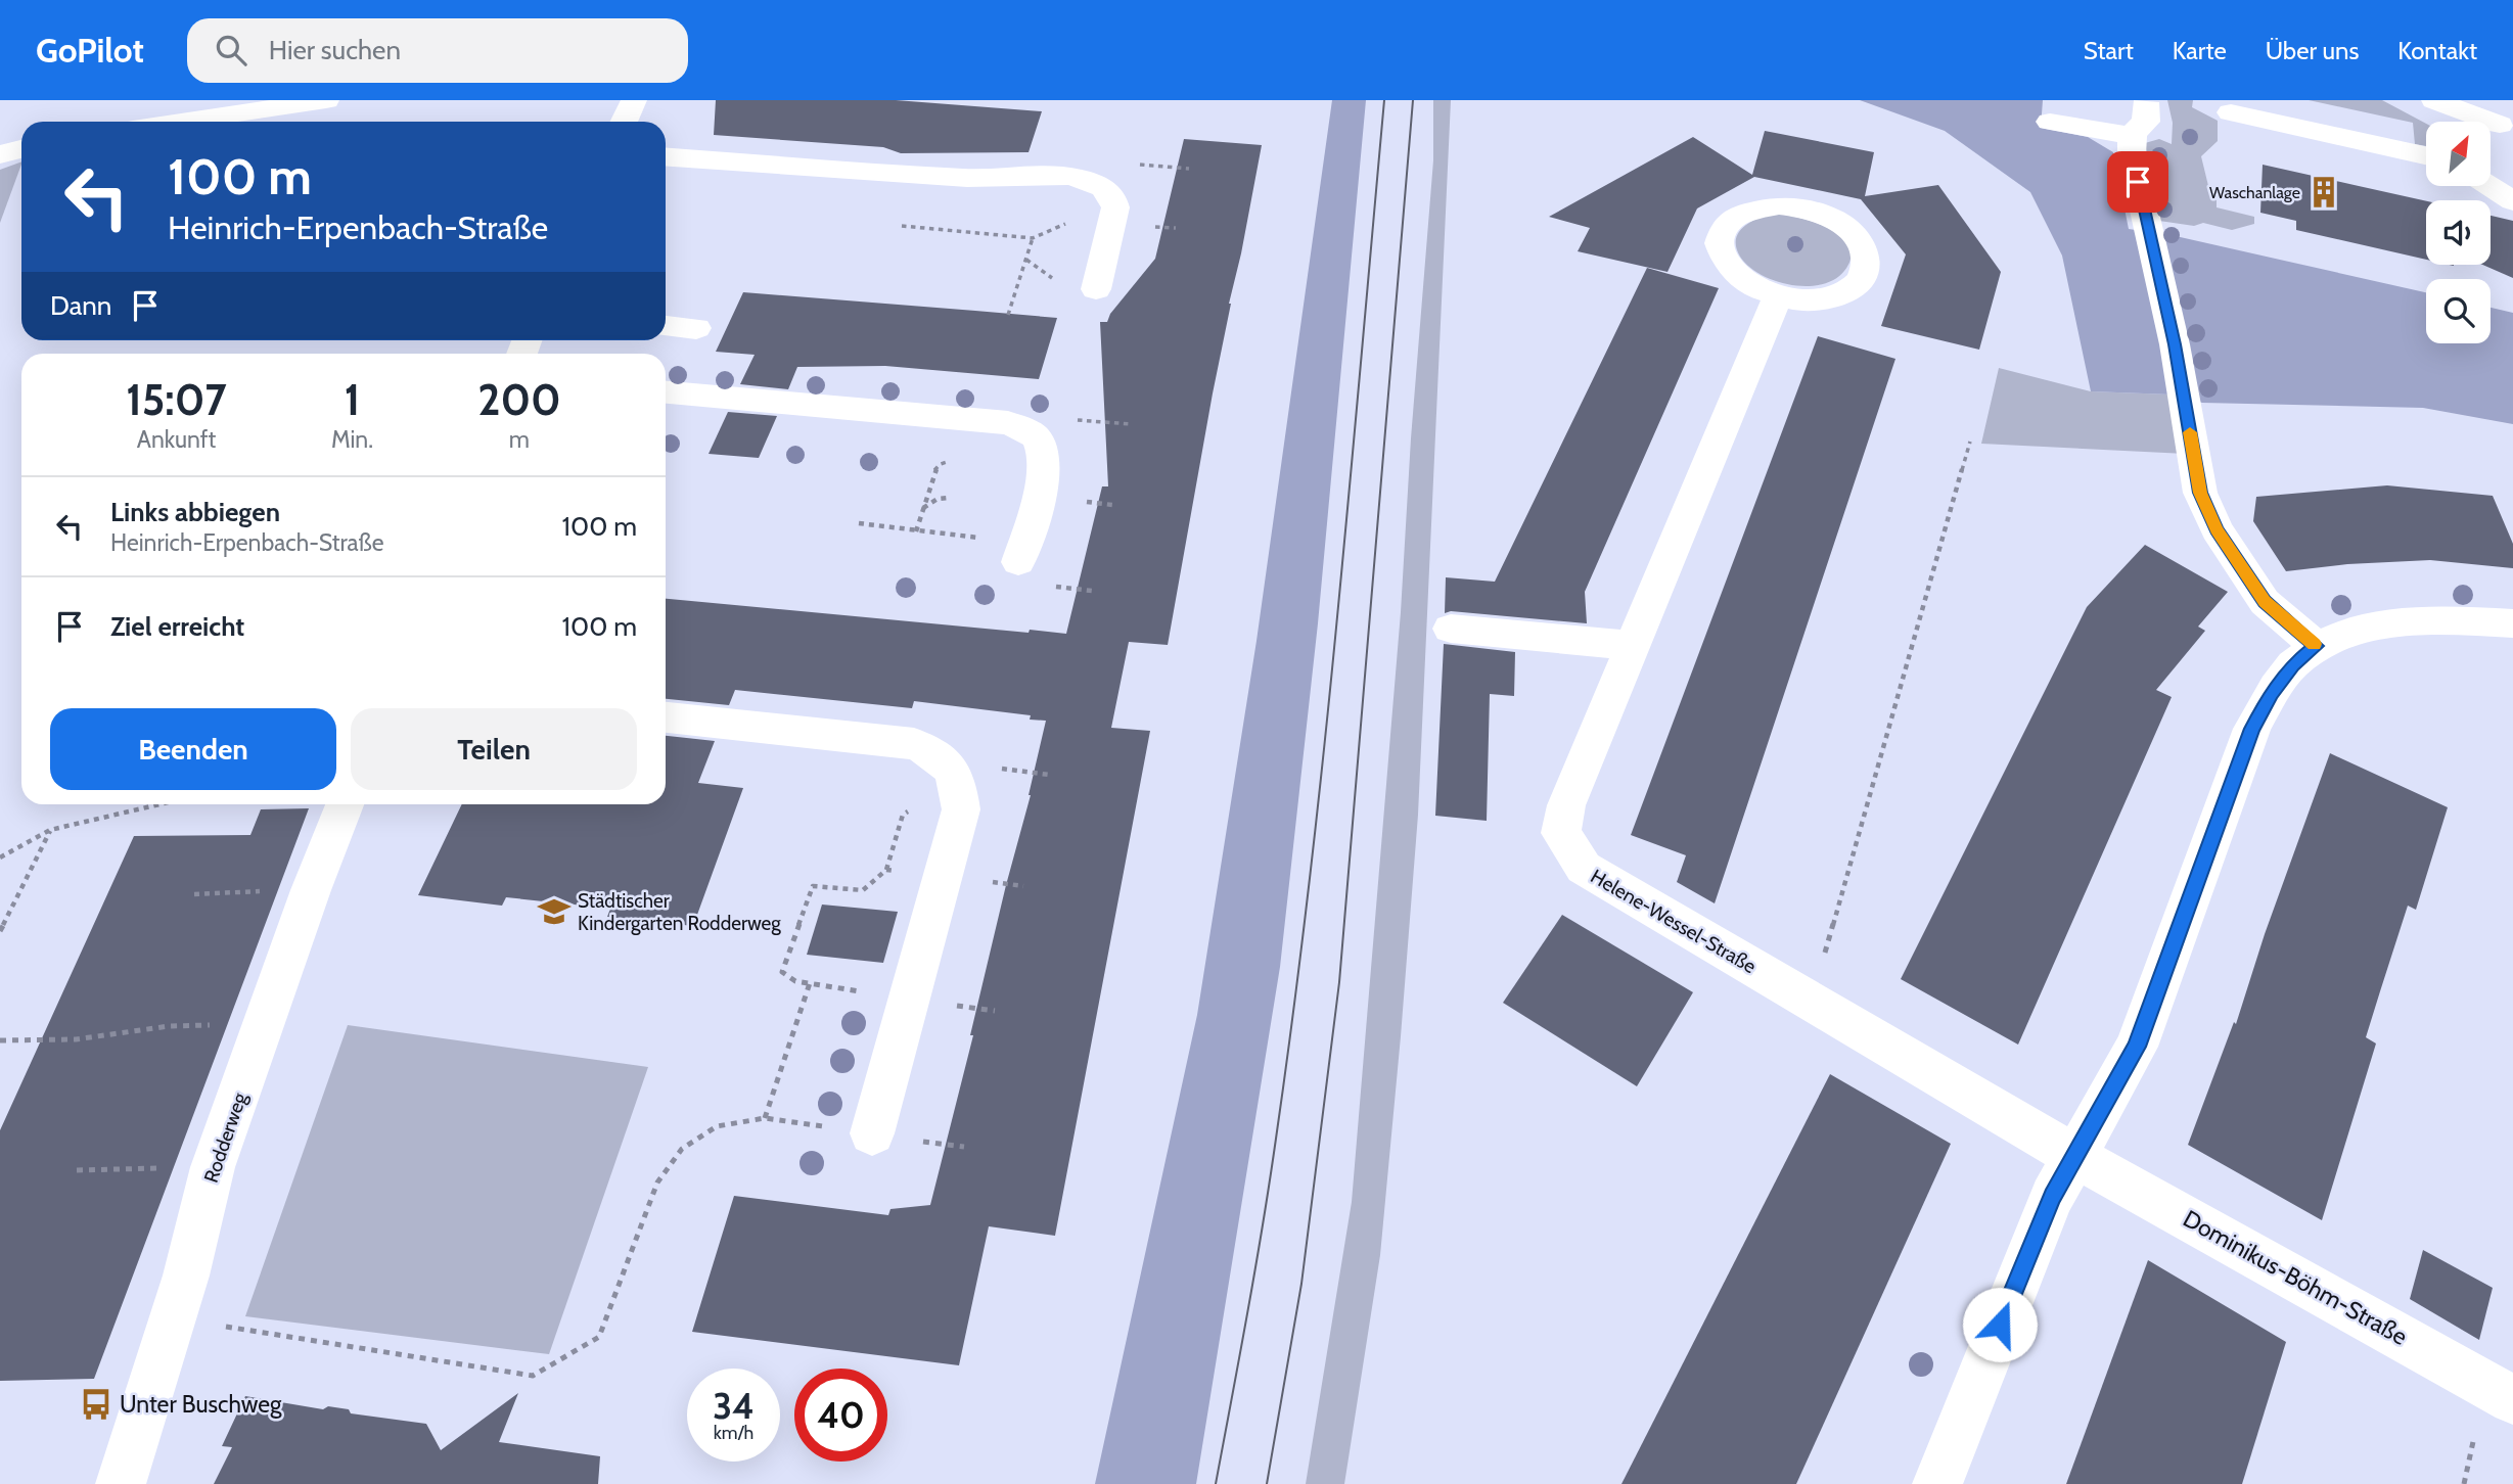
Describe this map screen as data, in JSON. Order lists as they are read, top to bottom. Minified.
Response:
{"streets":{"street":["Helene-Wessel-Straße","Rodderweg","Dominikus-Böhm-Straße"]},"crossings":[["Helene-Wessel-Straße","Dominikus-Böhm-Straße"]],"places":{"building":["Waschanlage"],"school or university":["Städtischer Kindergarten Rodderweg"],"bus stop":["Unter Buschweg"]},"north":"top right","page":{"header":"GoPilot","search":"Hier suchen","nav":["Start","Karte","Über uns","Kontakt"],"turn":["100 m","Heinrich-Erpenbach-Straße"],"then":"Dann","eta":["15:07","Ankunft","1","Min.","200","m"],"list":[{"name":"Links abbiegen","note":"Heinrich-Erpenbach-Straße","value":"100 m"},{"name":"Ziel erreicht","value":"100 m"}],"buttons":["Beenden","Teilen"],"speed":"34 km/h","limit":"40"}}
